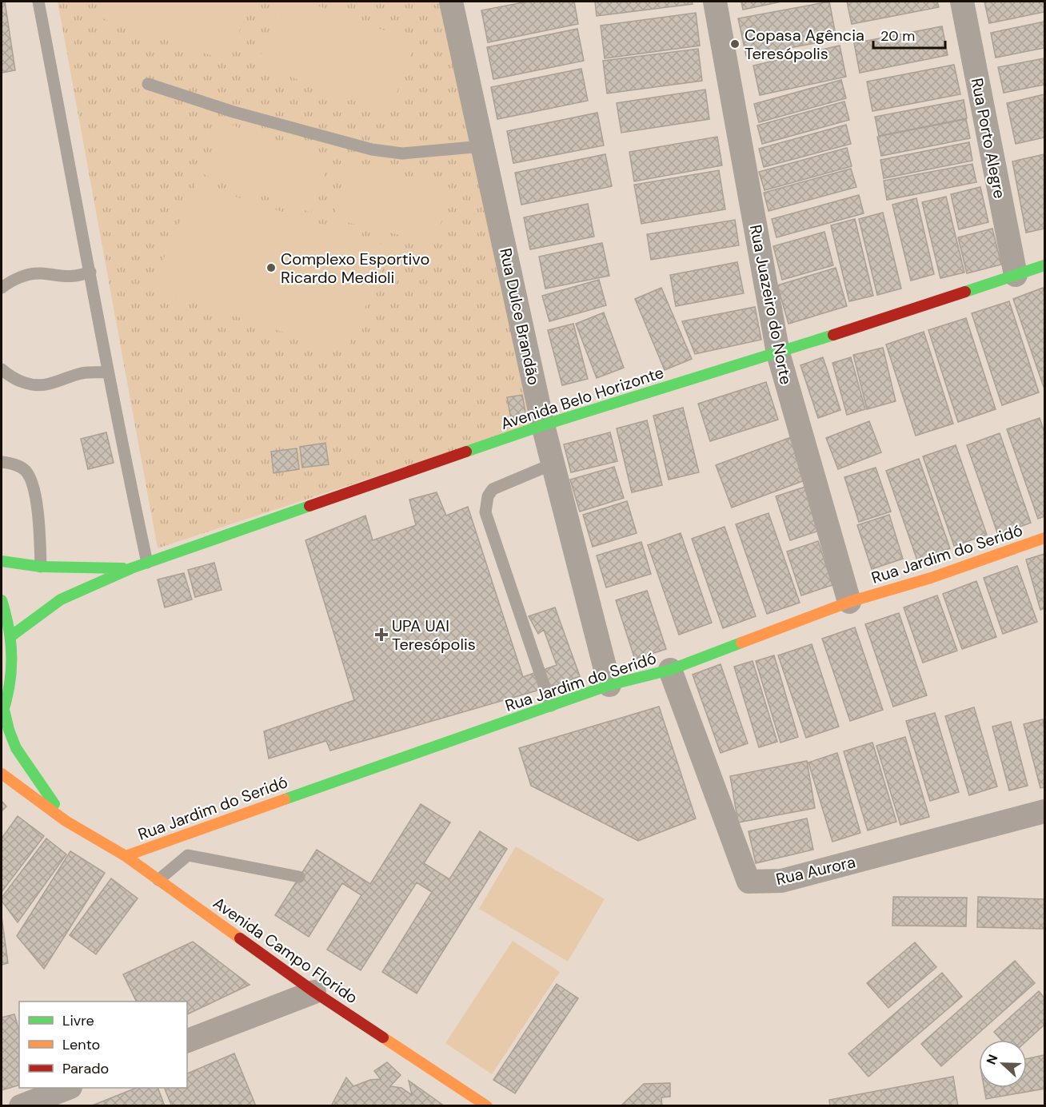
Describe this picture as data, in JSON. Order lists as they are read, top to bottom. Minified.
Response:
{"streets":{"street":["Rua Porto Alegre","Rua Juazeiro do Norte","Rua Dulce Brandão","Avenida Belo Horizonte","Rua Jardim do Seridó","Rua Aurora","Avenida Campo Florido"]},"crossings":[["Rua Porto Alegre","Avenida Belo Horizonte"],["Rua Juazeiro do Norte","Avenida Belo Horizonte"],["Rua Juazeiro do Norte","Rua Jardim do Seridó"],["Rua Dulce Brandão","Avenida Belo Horizonte"],["Rua Dulce Brandão","Rua Jardim do Seridó"],["Rua Jardim do Seridó","Rua Aurora"],["Rua Jardim do Seridó","Avenida Campo Florido"]],"places":{"other":["Copasa Agência Teresópolis","Complexo Esportivo Ricardo Medioli"],"health":["UPA UAI Teresópolis"]},"legend":["Livre","Lento","Parado"],"scale_bar":"20 m","north":"left"}
